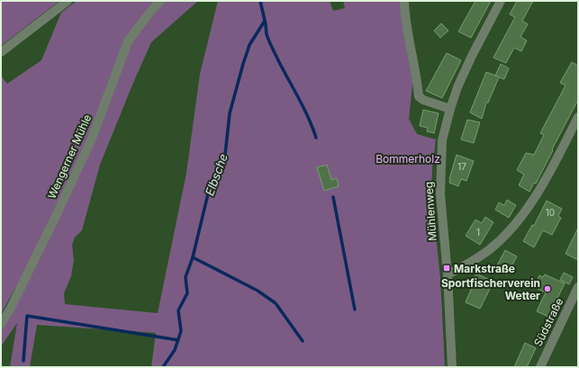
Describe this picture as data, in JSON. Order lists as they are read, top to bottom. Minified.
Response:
{"streets":{"street":["Wengerner Mühle","Mühlenweg","Südstraße"]},"water":["Elbsche"],"parks":["Bommerholz"],"places":{"transit":["Markstraße"],"other":["Sportfischerverein Wetter"]},"house_numbers":["17","10","1"]}
